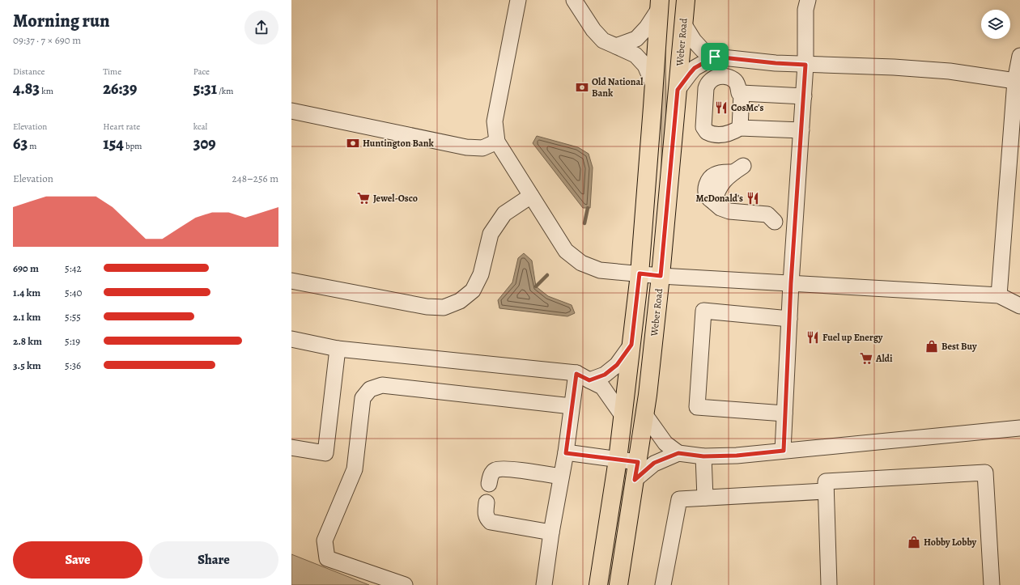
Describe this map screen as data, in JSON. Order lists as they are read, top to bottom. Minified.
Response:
{"streets":{"main road":["Weber Road"]},"places":{"bank":["Old National Bank","Huntington Bank"],"restaurant":["CosMc's","McDonald's","Fuel up Energy"],"supermarket":["Jewel-Osco","Aldi"],"shop":["Best Buy","Hobby Lobby"]},"page":{"heading":["Morning run","09:37 · 7 × 690 m"],"stats":[["Distance","4.83 km"],["Time","26:39"],["Pace","5:31 /km"],["Elevation","63 m"],["Heart rate","154 bpm"],["kcal","309"]],"chart":["Elevation","248–256 m"],"list":[{"name":"690 m","note":"5:42"},{"name":"1.4 km","note":"5:40"},{"name":"2.1 km","note":"5:55"},{"name":"2.8 km","note":"5:19"},{"name":"3.5 km","note":"5:36"}],"buttons":["Save","Share"]}}
